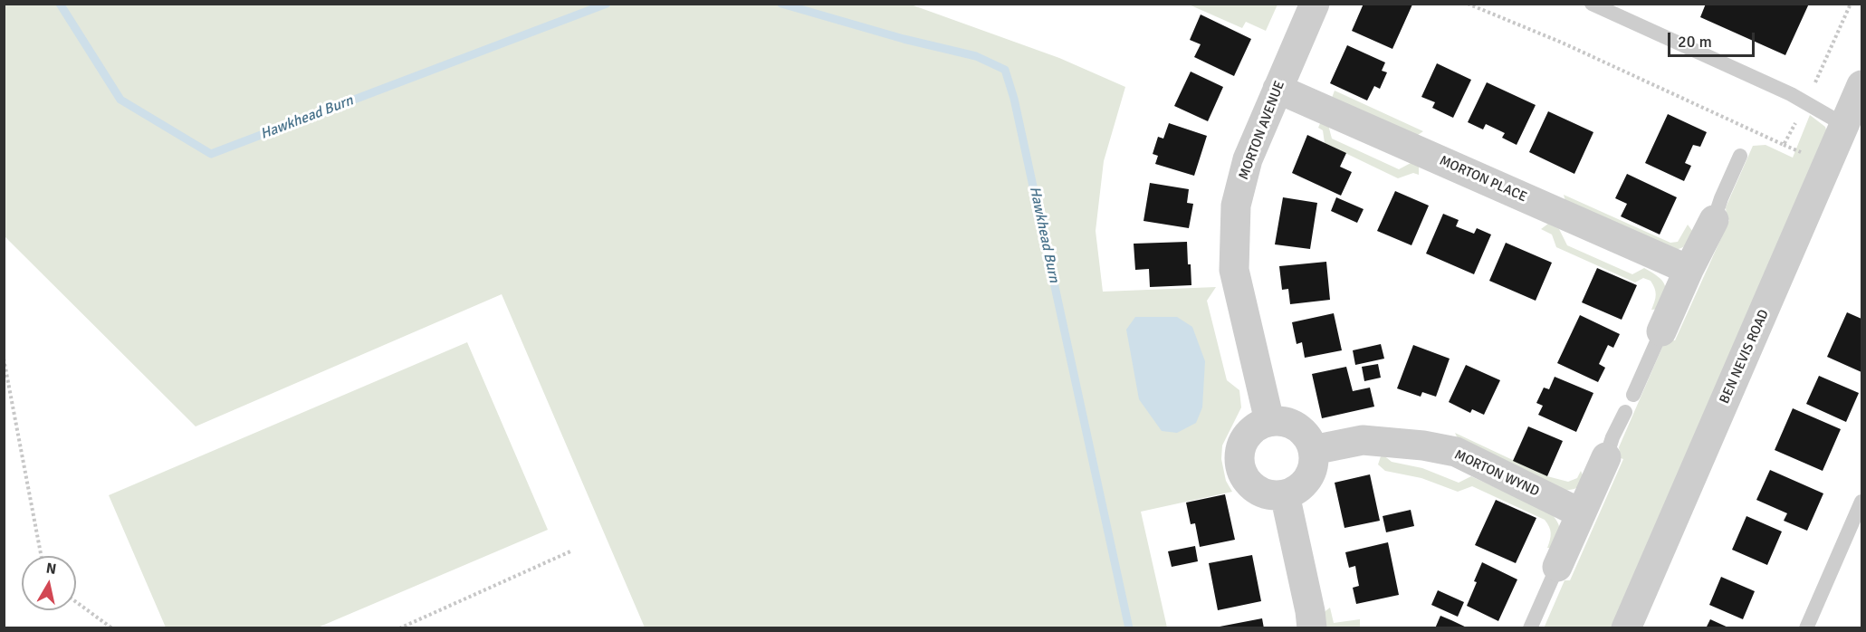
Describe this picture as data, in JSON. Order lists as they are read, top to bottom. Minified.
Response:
{"streets":{"street":["MORTON AVENUE","MORTON PLACE","BEN NEVIS ROAD","MORTON WYND"]},"crossings":[["MORTON AVENUE","MORTON PLACE"],["MORTON AVENUE","MORTON WYND"]],"water":["Hawkhead Burn"],"scale_bar":"20 m","north":"top"}
